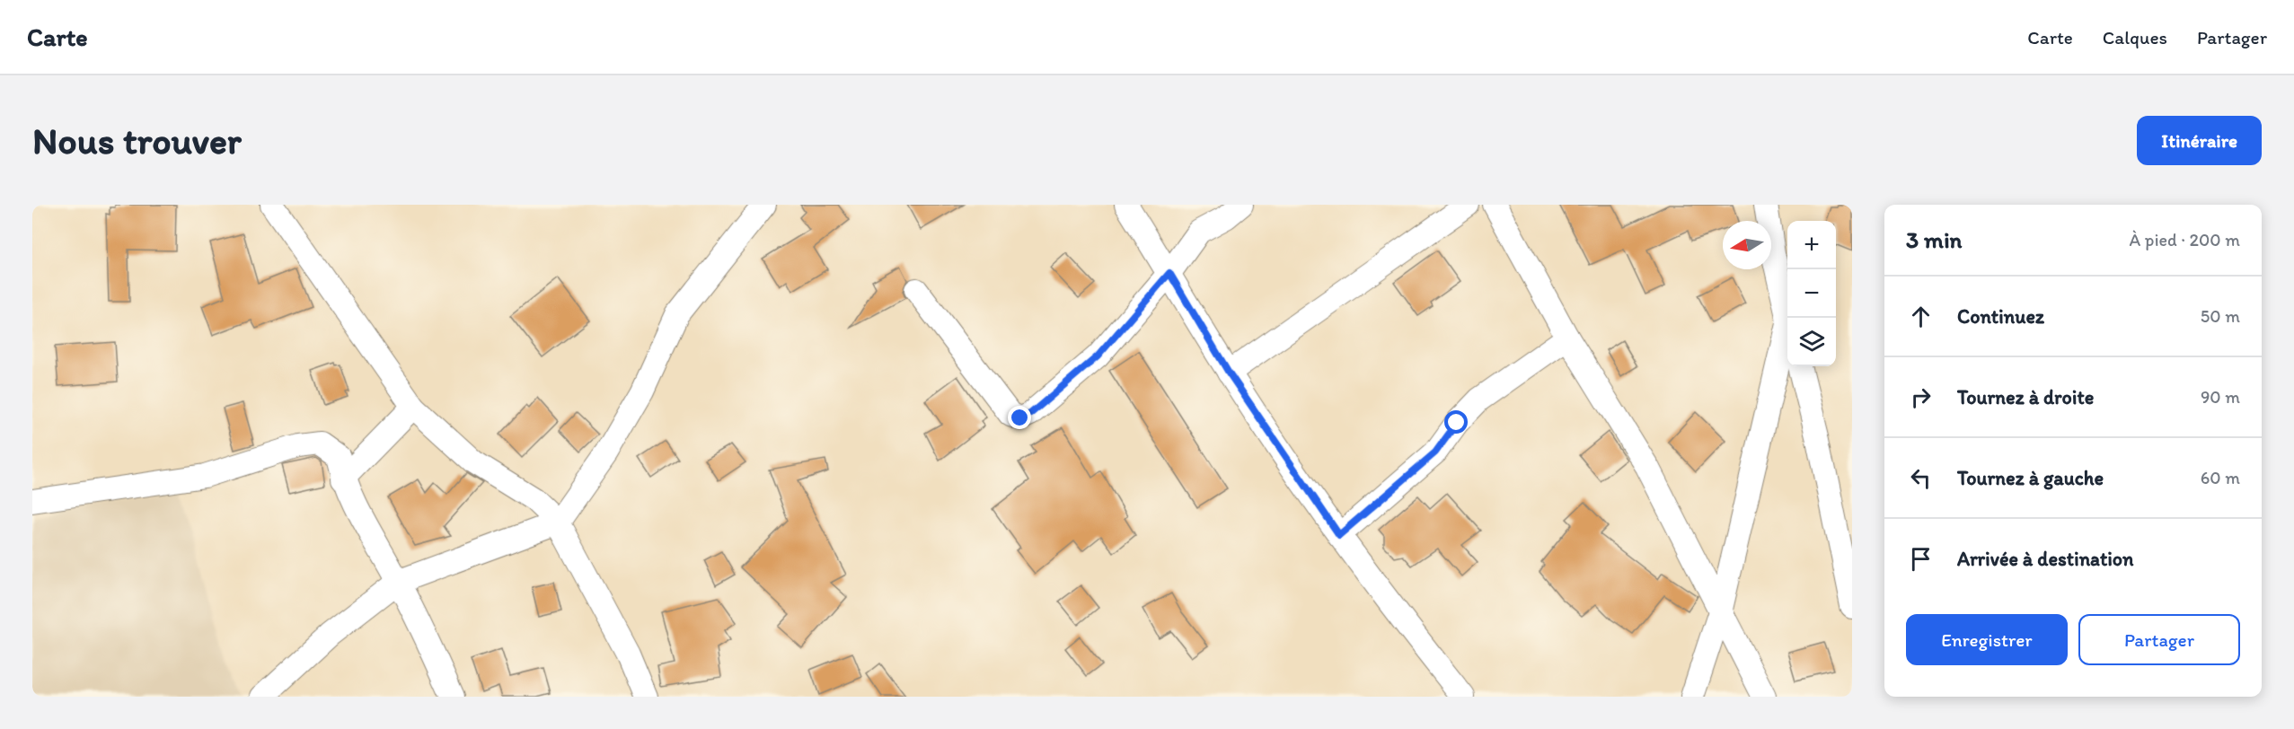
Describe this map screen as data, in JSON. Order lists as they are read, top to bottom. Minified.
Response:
{"north":"left","page":{"header":"Carte","nav":["Carte","Calques","Partager"],"buttons":["Itinéraire",["Enregistrer","Partager"]],"title":"Nous trouver","heading":["3 min","À pied · 200 m"],"map_buttons":["+","−"],"list":[["Continuez","50 m"],["Tournez à droite","90 m"],["Tournez à gauche","60 m"],"Arrivée à destination"]}}
